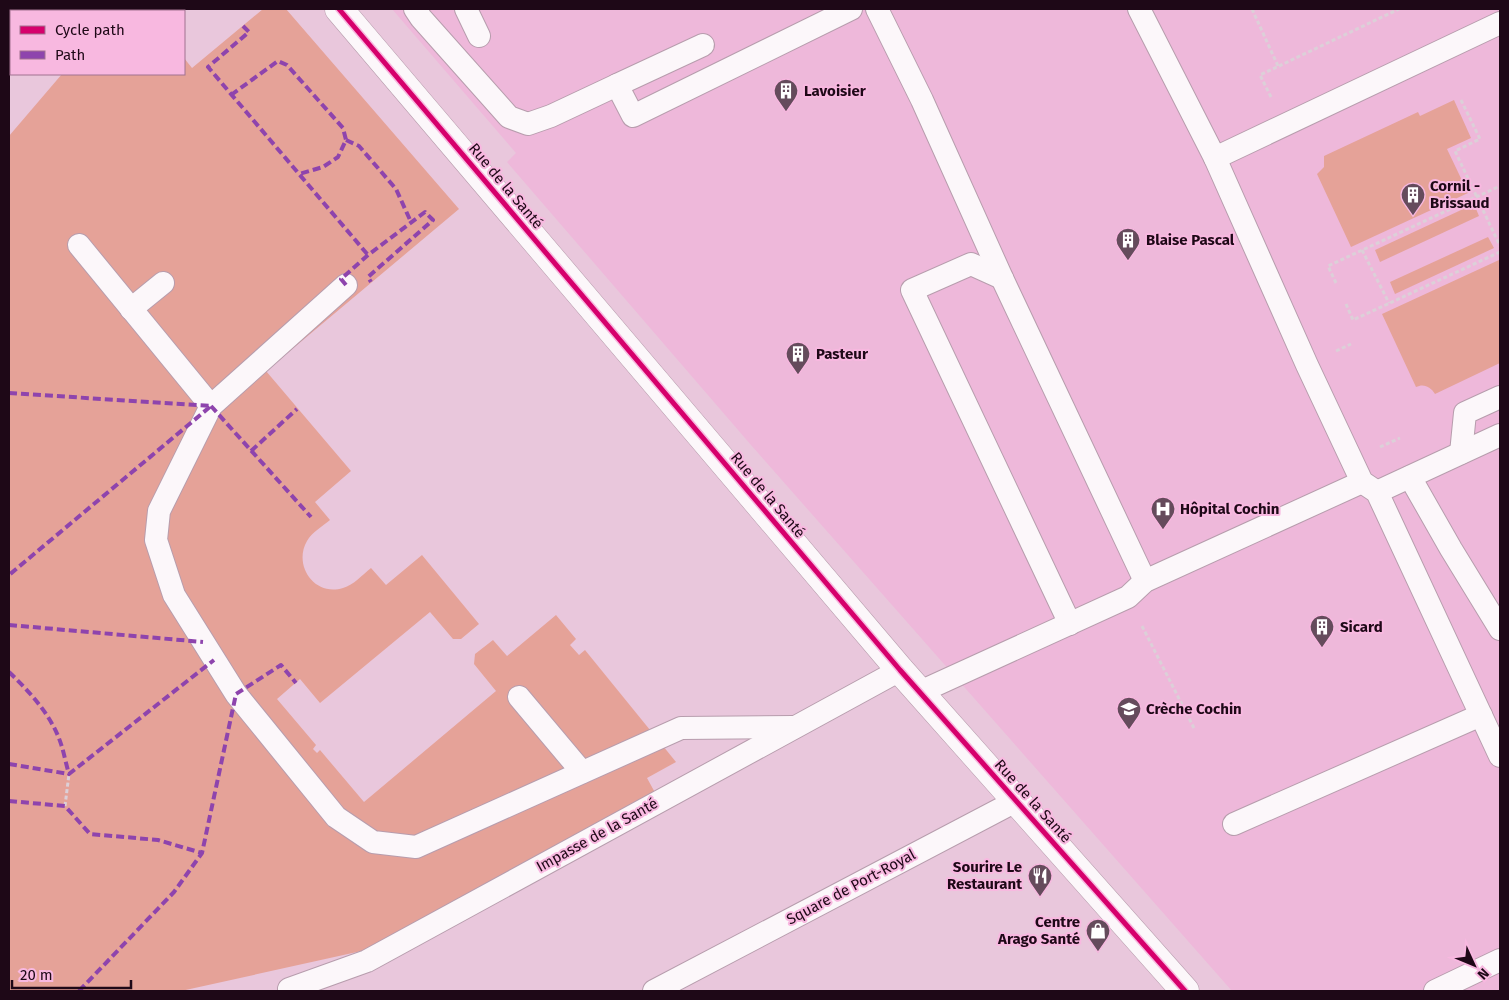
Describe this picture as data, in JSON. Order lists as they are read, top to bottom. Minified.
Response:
{"streets":{"street":["Rue de la Santé"],"lane":["Impasse de la Santé","Square de Port-Royal"]},"crossings":[["Rue de la Santé","Impasse de la Santé"],["Rue de la Santé","Square de Port-Royal"]],"places":{"building":["Lavoisier","Cornil - Brissaud","Blaise Pascal","Pasteur","Sicard"],"hospital":["Hôpital Cochin"],"school or university":["Crèche Cochin"],"restaurant":["Sourire Le Restaurant"],"shop":["Centre Arago Santé"]},"legend":["Cycle path","Path"],"scale_bar":"20 m","north":"bottom right"}
